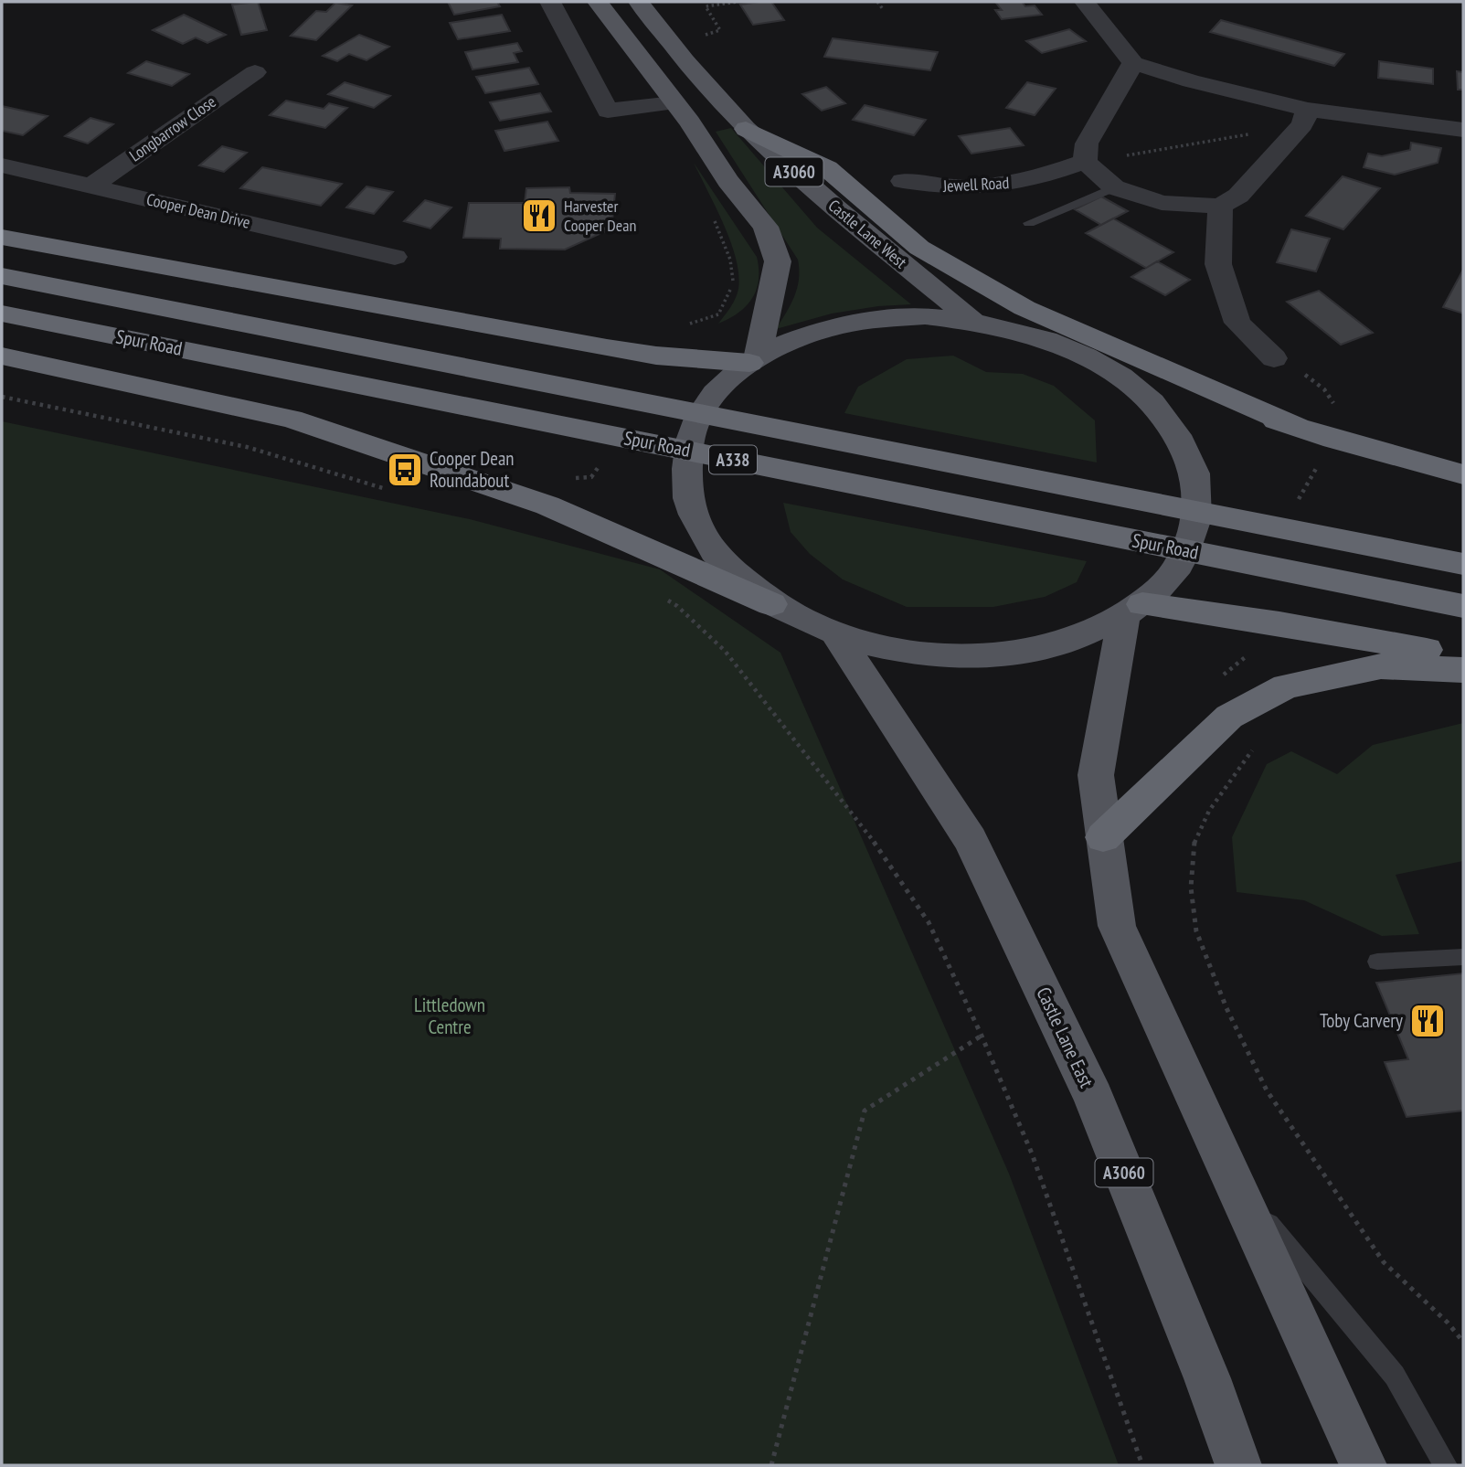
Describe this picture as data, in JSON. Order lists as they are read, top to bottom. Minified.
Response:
{"streets":{"highway":["Spur Road","A338"],"main road":["A3060","Castle Lane West","Castle Lane East"],"street":["Longbarrow Close","Jewell Road","Cooper Dean Drive"]},"crossings":[["Longbarrow Close","Cooper Dean Drive"]],"parks":["Littledown Centre"],"places":{"restaurant":["Harvester Cooper Dean","Toby Carvery"],"bus stop":["Cooper Dean Roundabout"]}}
